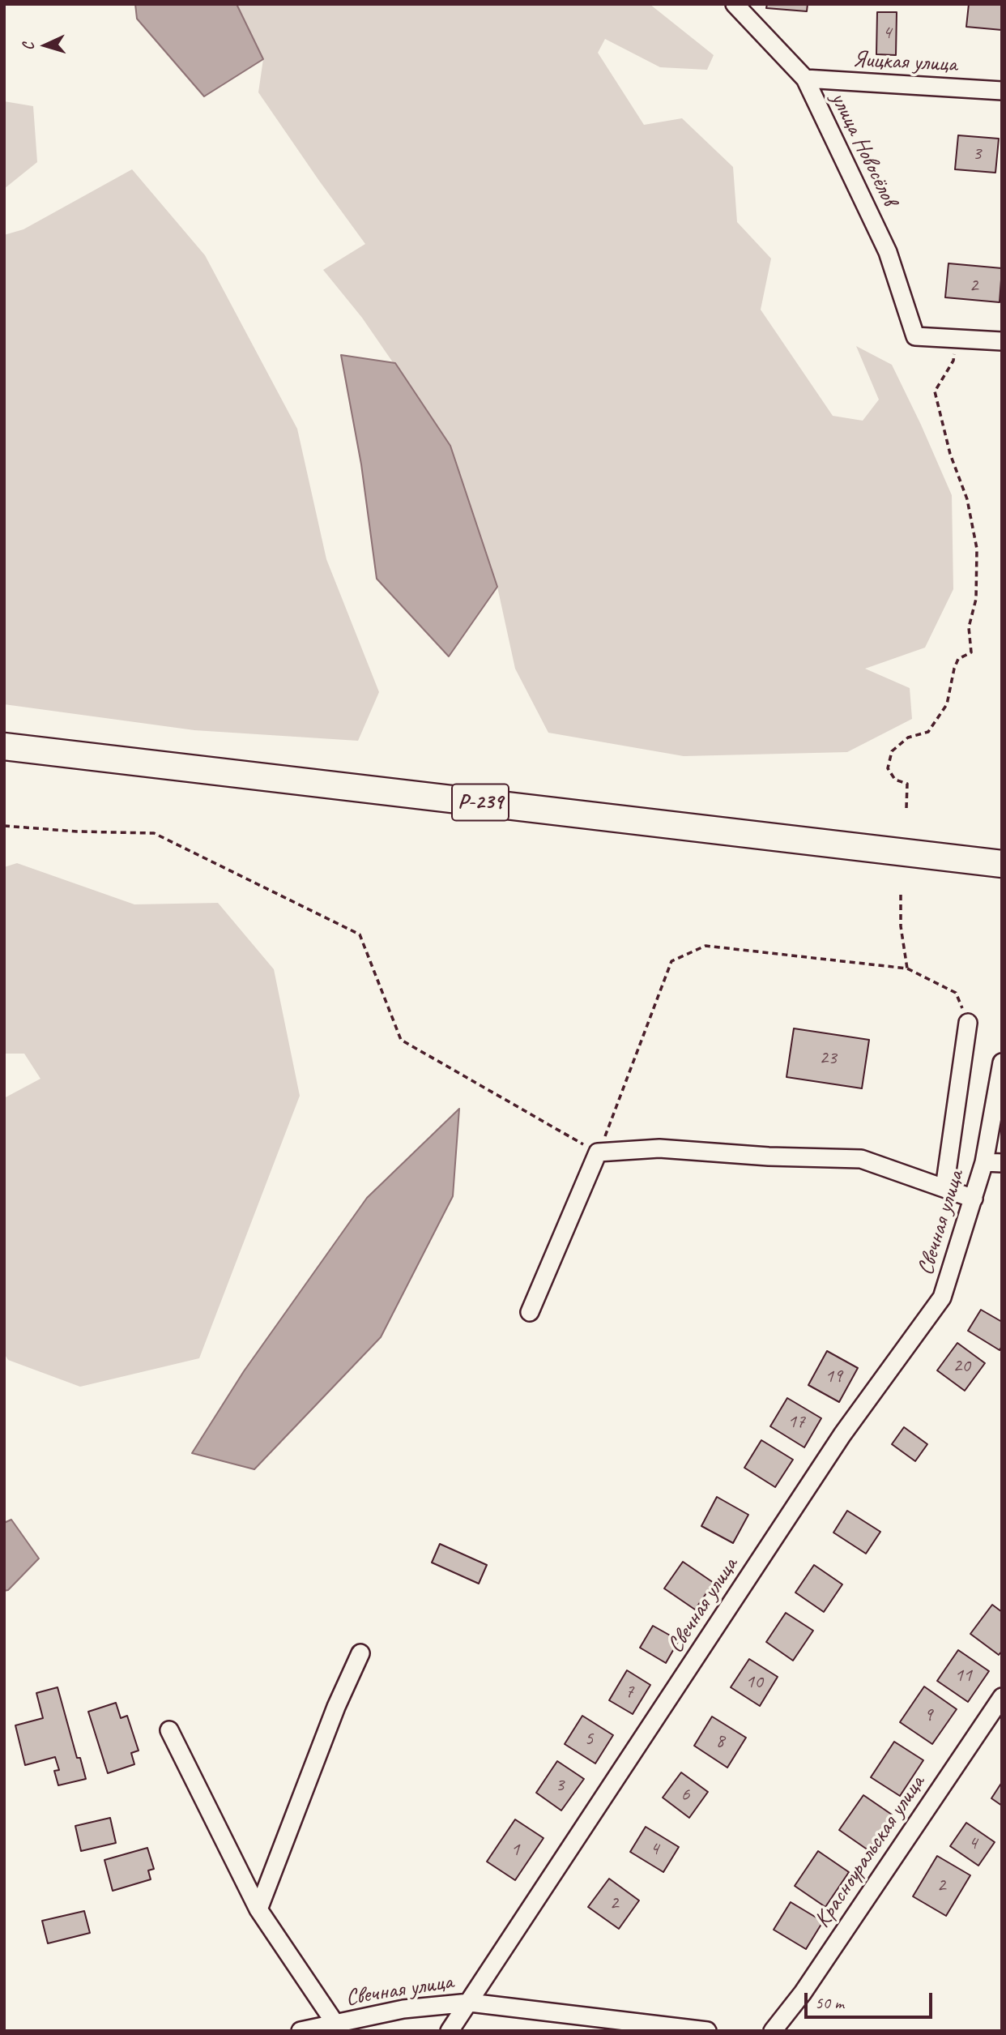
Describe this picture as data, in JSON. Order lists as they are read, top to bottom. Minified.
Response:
{"streets":{"highway":["Р-239"],"street":["Яицкая улица","улица Новосёлов","Свечная улица","Красноуральская улица"]},"crossings":[["Яицкая улица","улица Новосёлов"]],"house_numbers":["4","3","2","23","20","19","17","11","10","7","9","5","8","3","6","4","4","1","2","2"],"scale_bar":"50 m","north":"left"}
